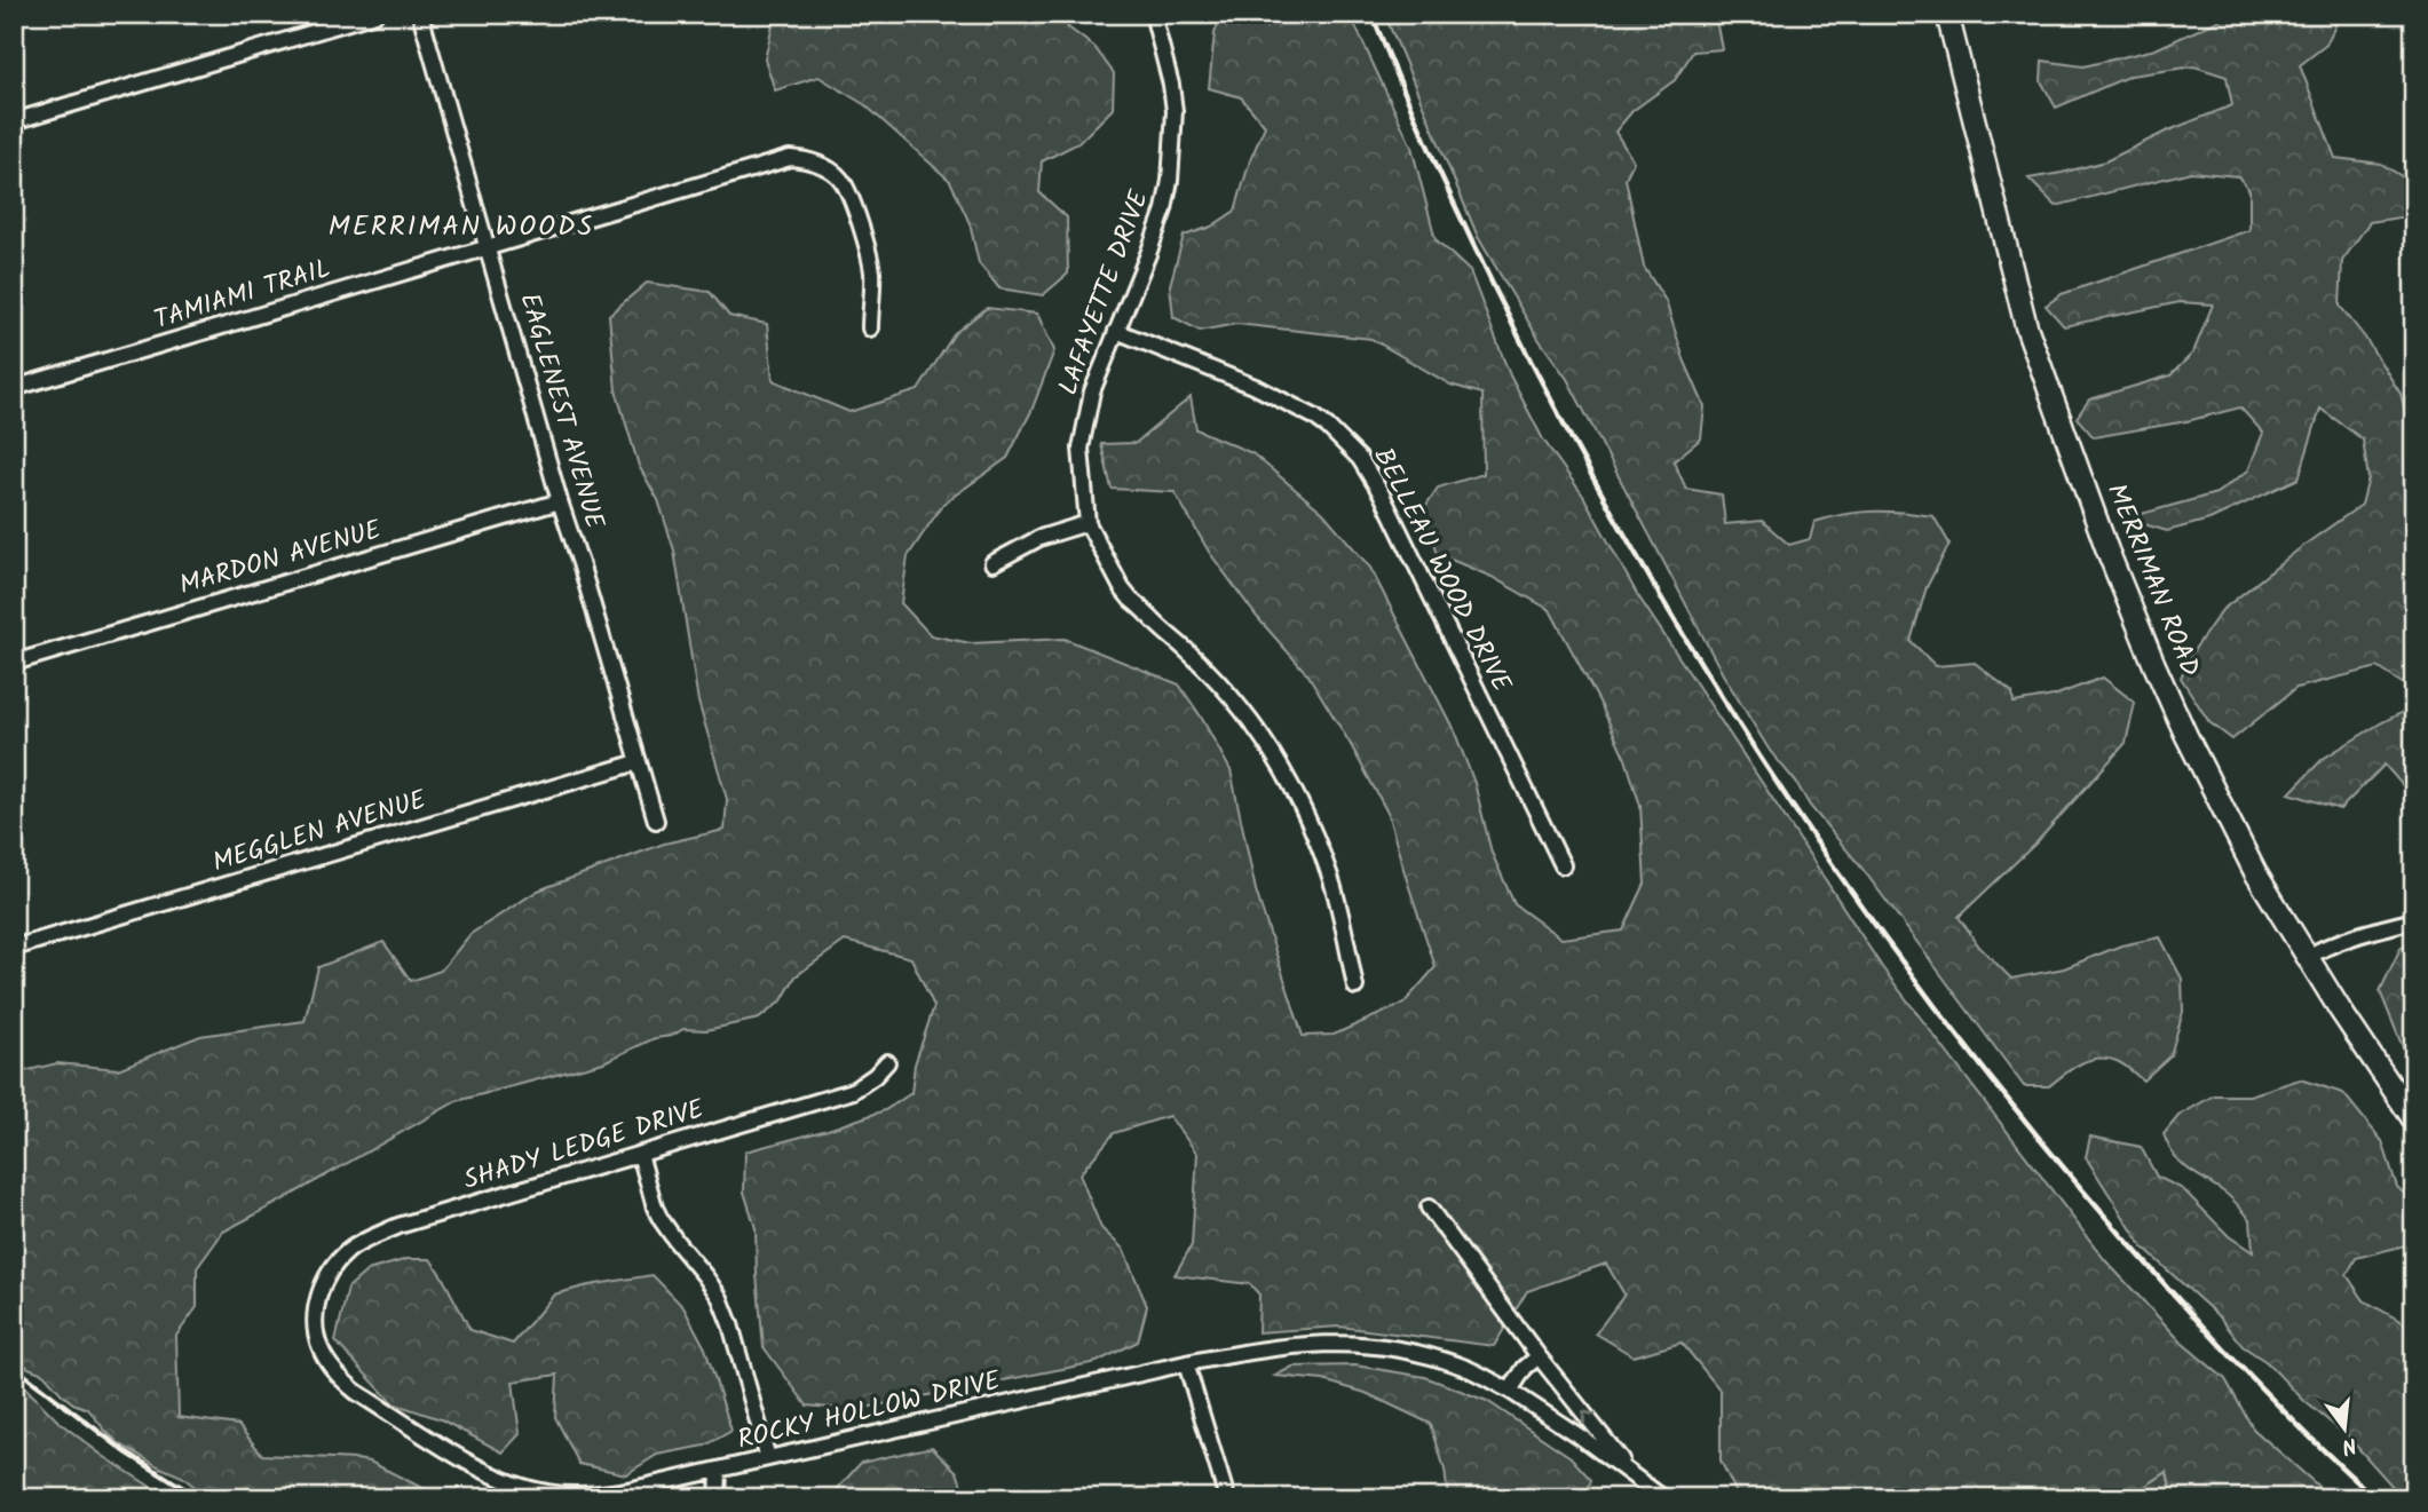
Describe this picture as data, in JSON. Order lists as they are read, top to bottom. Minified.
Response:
{"streets":{"main road":["MERRIMAN ROAD"],"street":["LAFAYETTE DRIVE","TAMIAMI TRAIL","EAGLENEST AVENUE","MARDON AVENUE","BELLEAU WOOD DRIVE","MEGGLEN AVENUE","SHADY LEDGE DRIVE","ROCKY HOLLOW DRIVE"]},"crossings":[["LAFAYETTE DRIVE","BELLEAU WOOD DRIVE"],["TAMIAMI TRAIL","EAGLENEST AVENUE"],["EAGLENEST AVENUE","MARDON AVENUE"],["EAGLENEST AVENUE","MEGGLEN AVENUE"],["SHADY LEDGE DRIVE","ROCKY HOLLOW DRIVE"]],"districts":["MERRIMAN WOODS"],"north":"bottom"}
